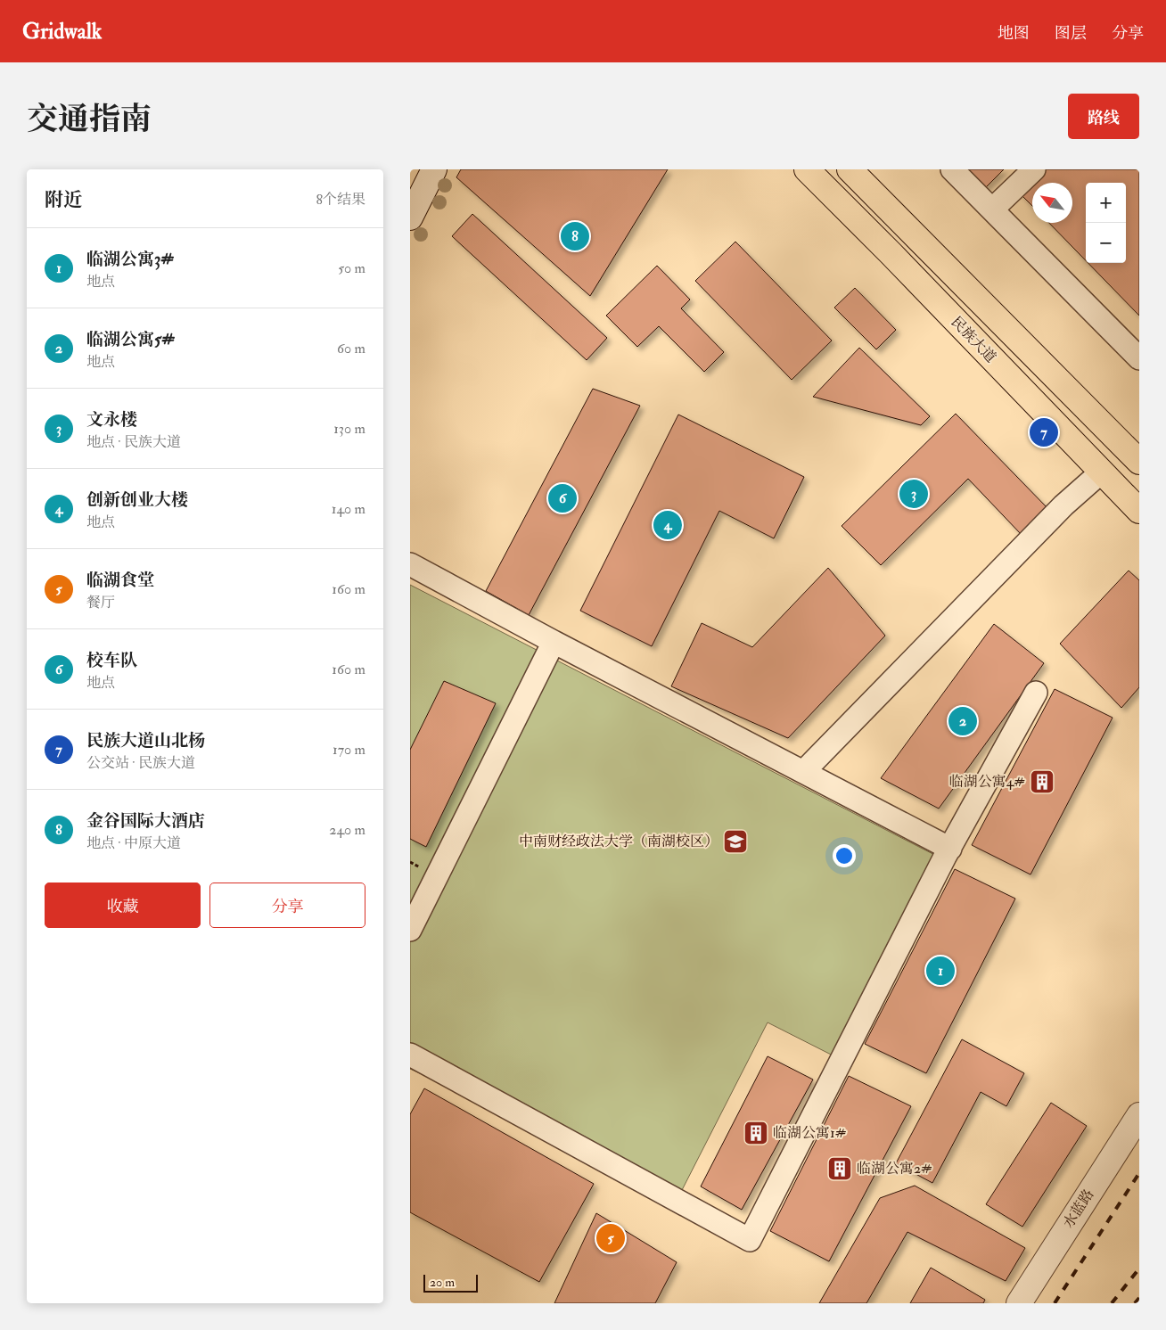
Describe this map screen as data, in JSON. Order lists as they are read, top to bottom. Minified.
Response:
{"streets":{"main road":["民族大道"],"street":["水蓝路"]},"places":{"building":["临湖公寓4#","临湖公寓1#","临湖公寓2#"],"school or university":["中南财经政法大学（南湖校区）"]},"scale_bar":"20 m","north":"top left","page":{"header":"Gridwalk","nav":["地图","图层","分享"],"title":"交通指南","buttons":["路线",["收藏","分享"]],"heading":["附近","8个结果"],"map_buttons":["+","−"],"pins":["8","7","3","6","4","2","1","5"],"list":[{"mark":"1","name":"临湖公寓3#","note":"地点","value":"50 m"},{"mark":"2","name":"临湖公寓5#","note":"地点","value":"60 m"},{"mark":"3","name":"文永楼","note":"地点 · 民族大道","value":"130 m"},{"mark":"4","name":"创新创业大楼","note":"地点","value":"140 m"},{"mark":"5","name":"临湖食堂","note":"餐厅","value":"160 m"},{"mark":"6","name":"校车队","note":"地点","value":"160 m"},{"mark":"7","name":"民族大道山北杨","note":"公交站 · 民族大道","value":"170 m"},{"mark":"8","name":"金谷国际大酒店","note":"地点 · 中原大道","value":"240 m"}],"scale":"20 m"}}
